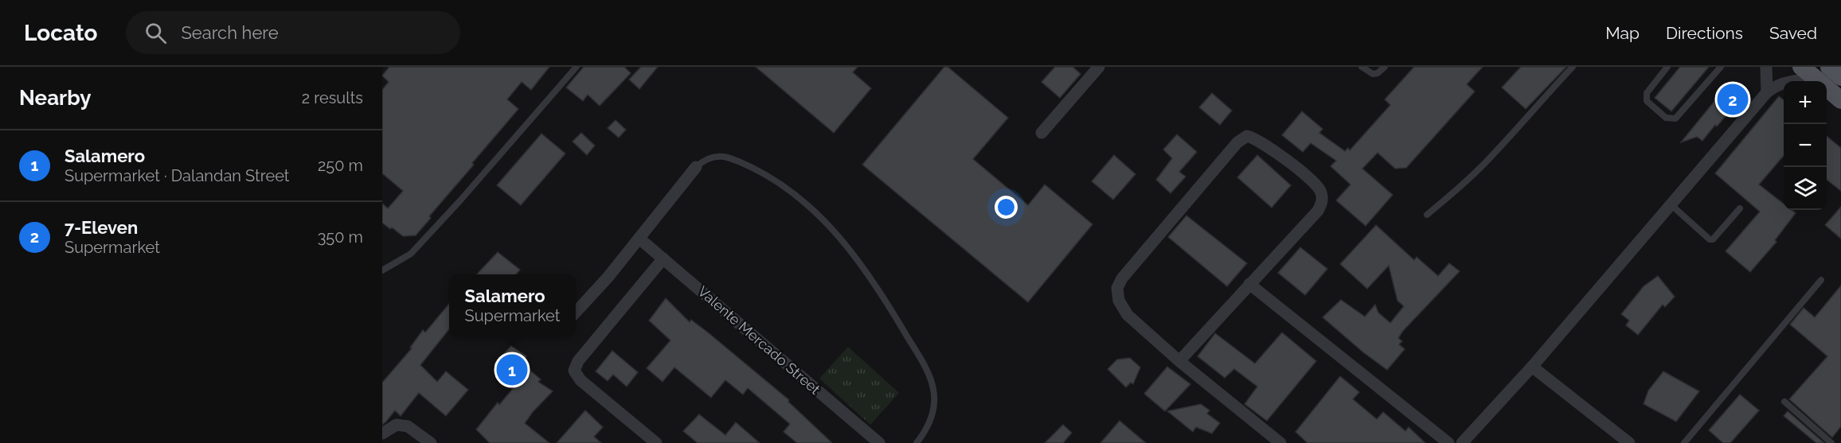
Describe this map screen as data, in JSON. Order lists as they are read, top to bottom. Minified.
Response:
{"streets":{"street":["Valente Mercado Street"]},"page":{"header":"Locato","search":"Search here","nav":["Map","Directions","Saved"],"heading":["Nearby","2 results"],"map_buttons":["+","−"],"pins":["2","1"],"list":[{"mark":"1","name":"Salamero","note":"Supermarket · Dalandan Street","value":"250 m"},{"mark":"2","name":"7-Eleven","note":"Supermarket","value":"350 m"}],"popup":["Salamero","Supermarket"]}}
